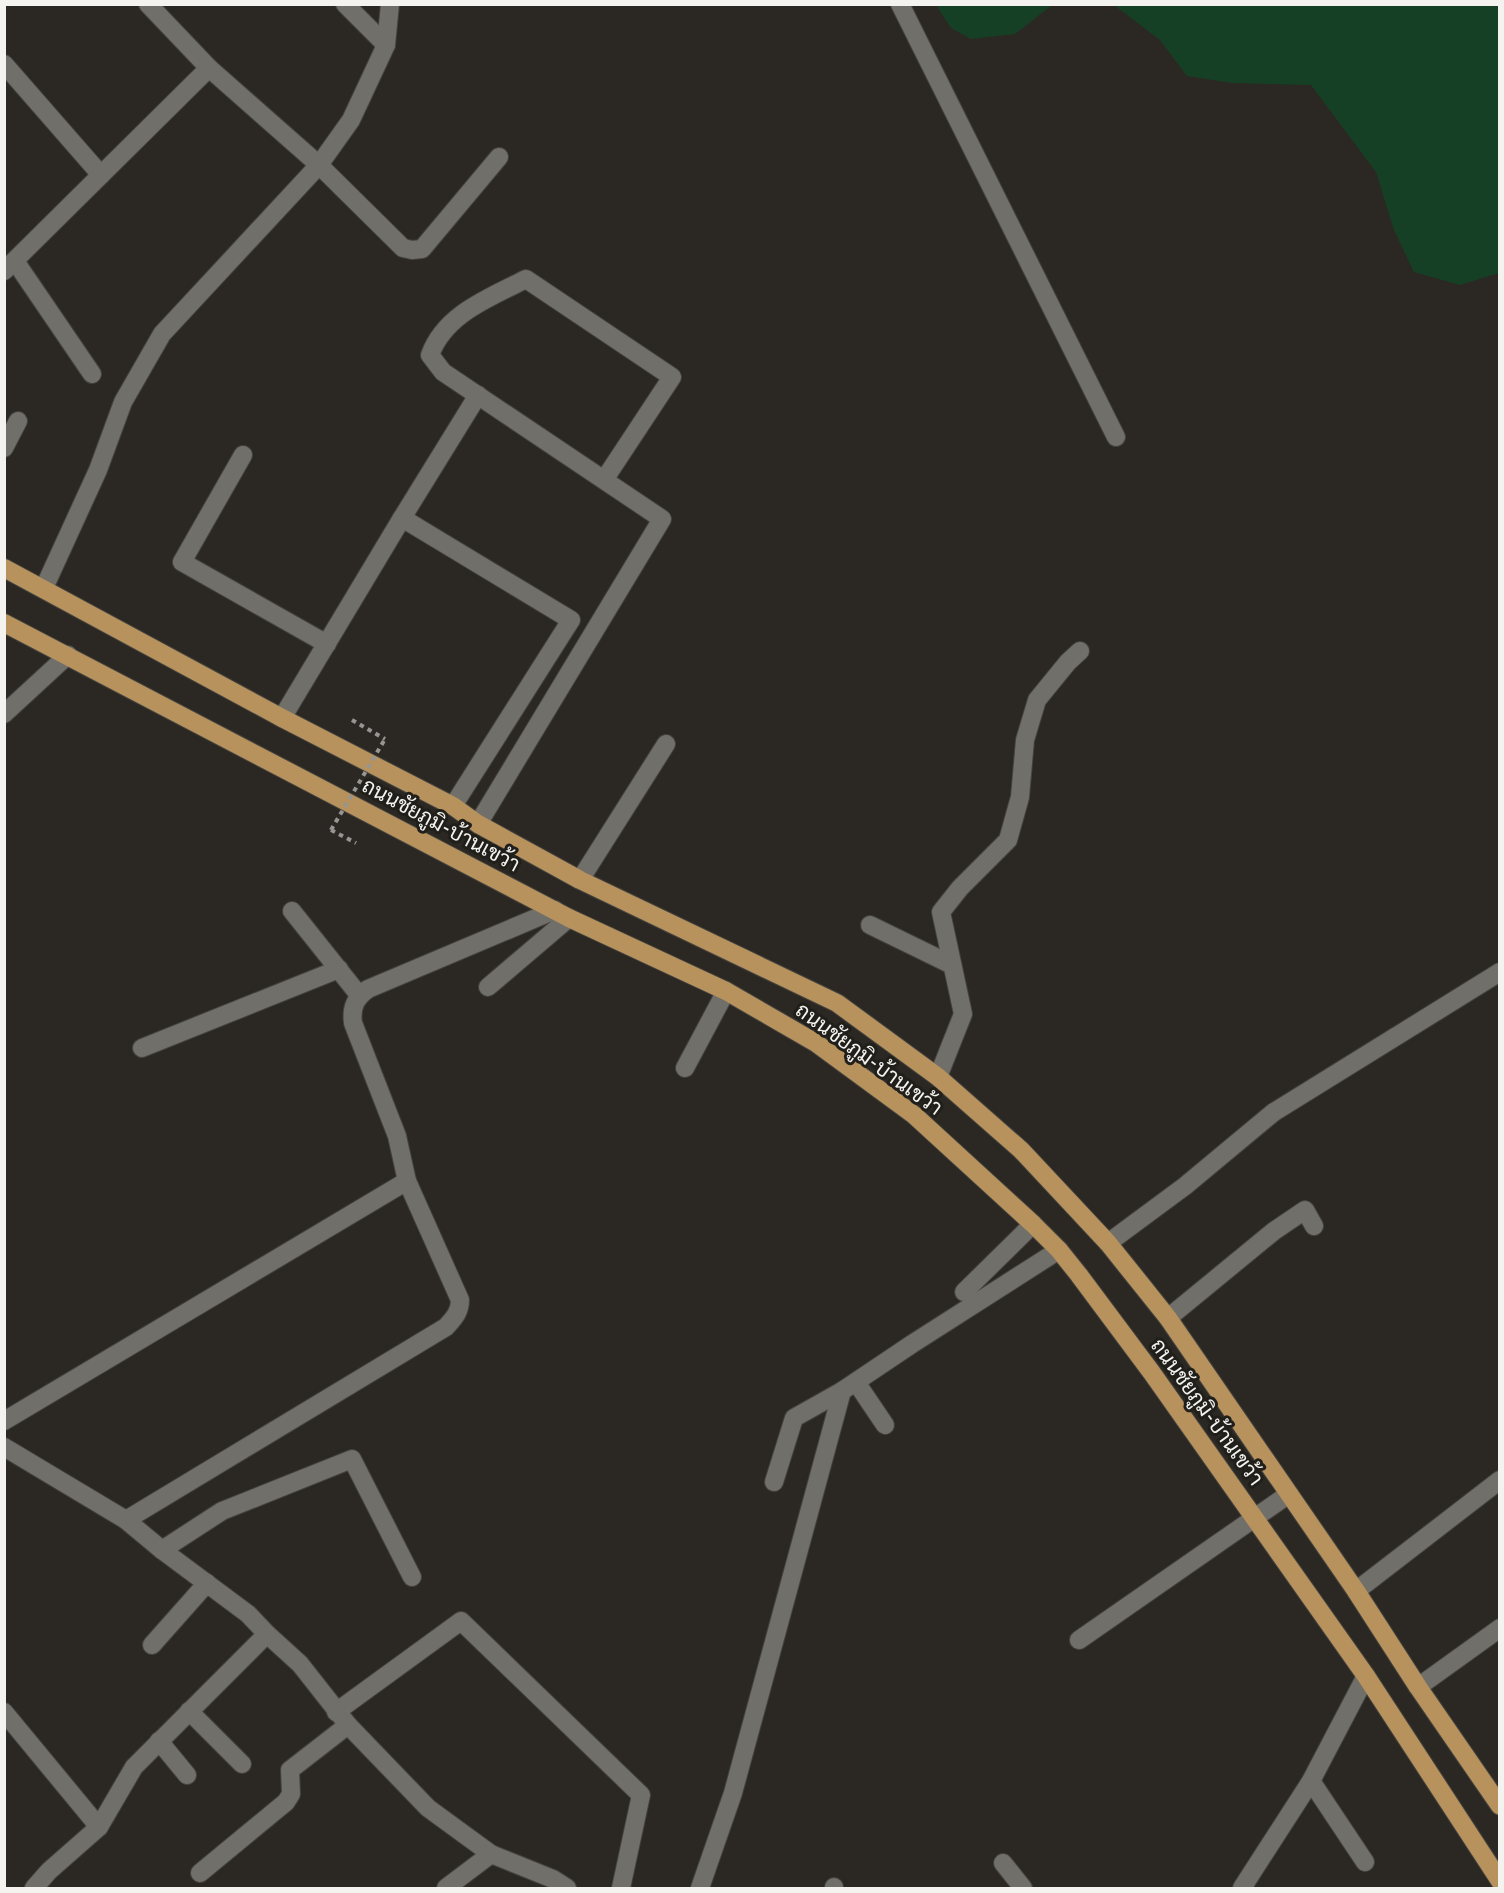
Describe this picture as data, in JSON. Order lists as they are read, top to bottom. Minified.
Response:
{"streets":{"main road":["ถนนชัยภูมิ-บ้านเขว้า"]}}
